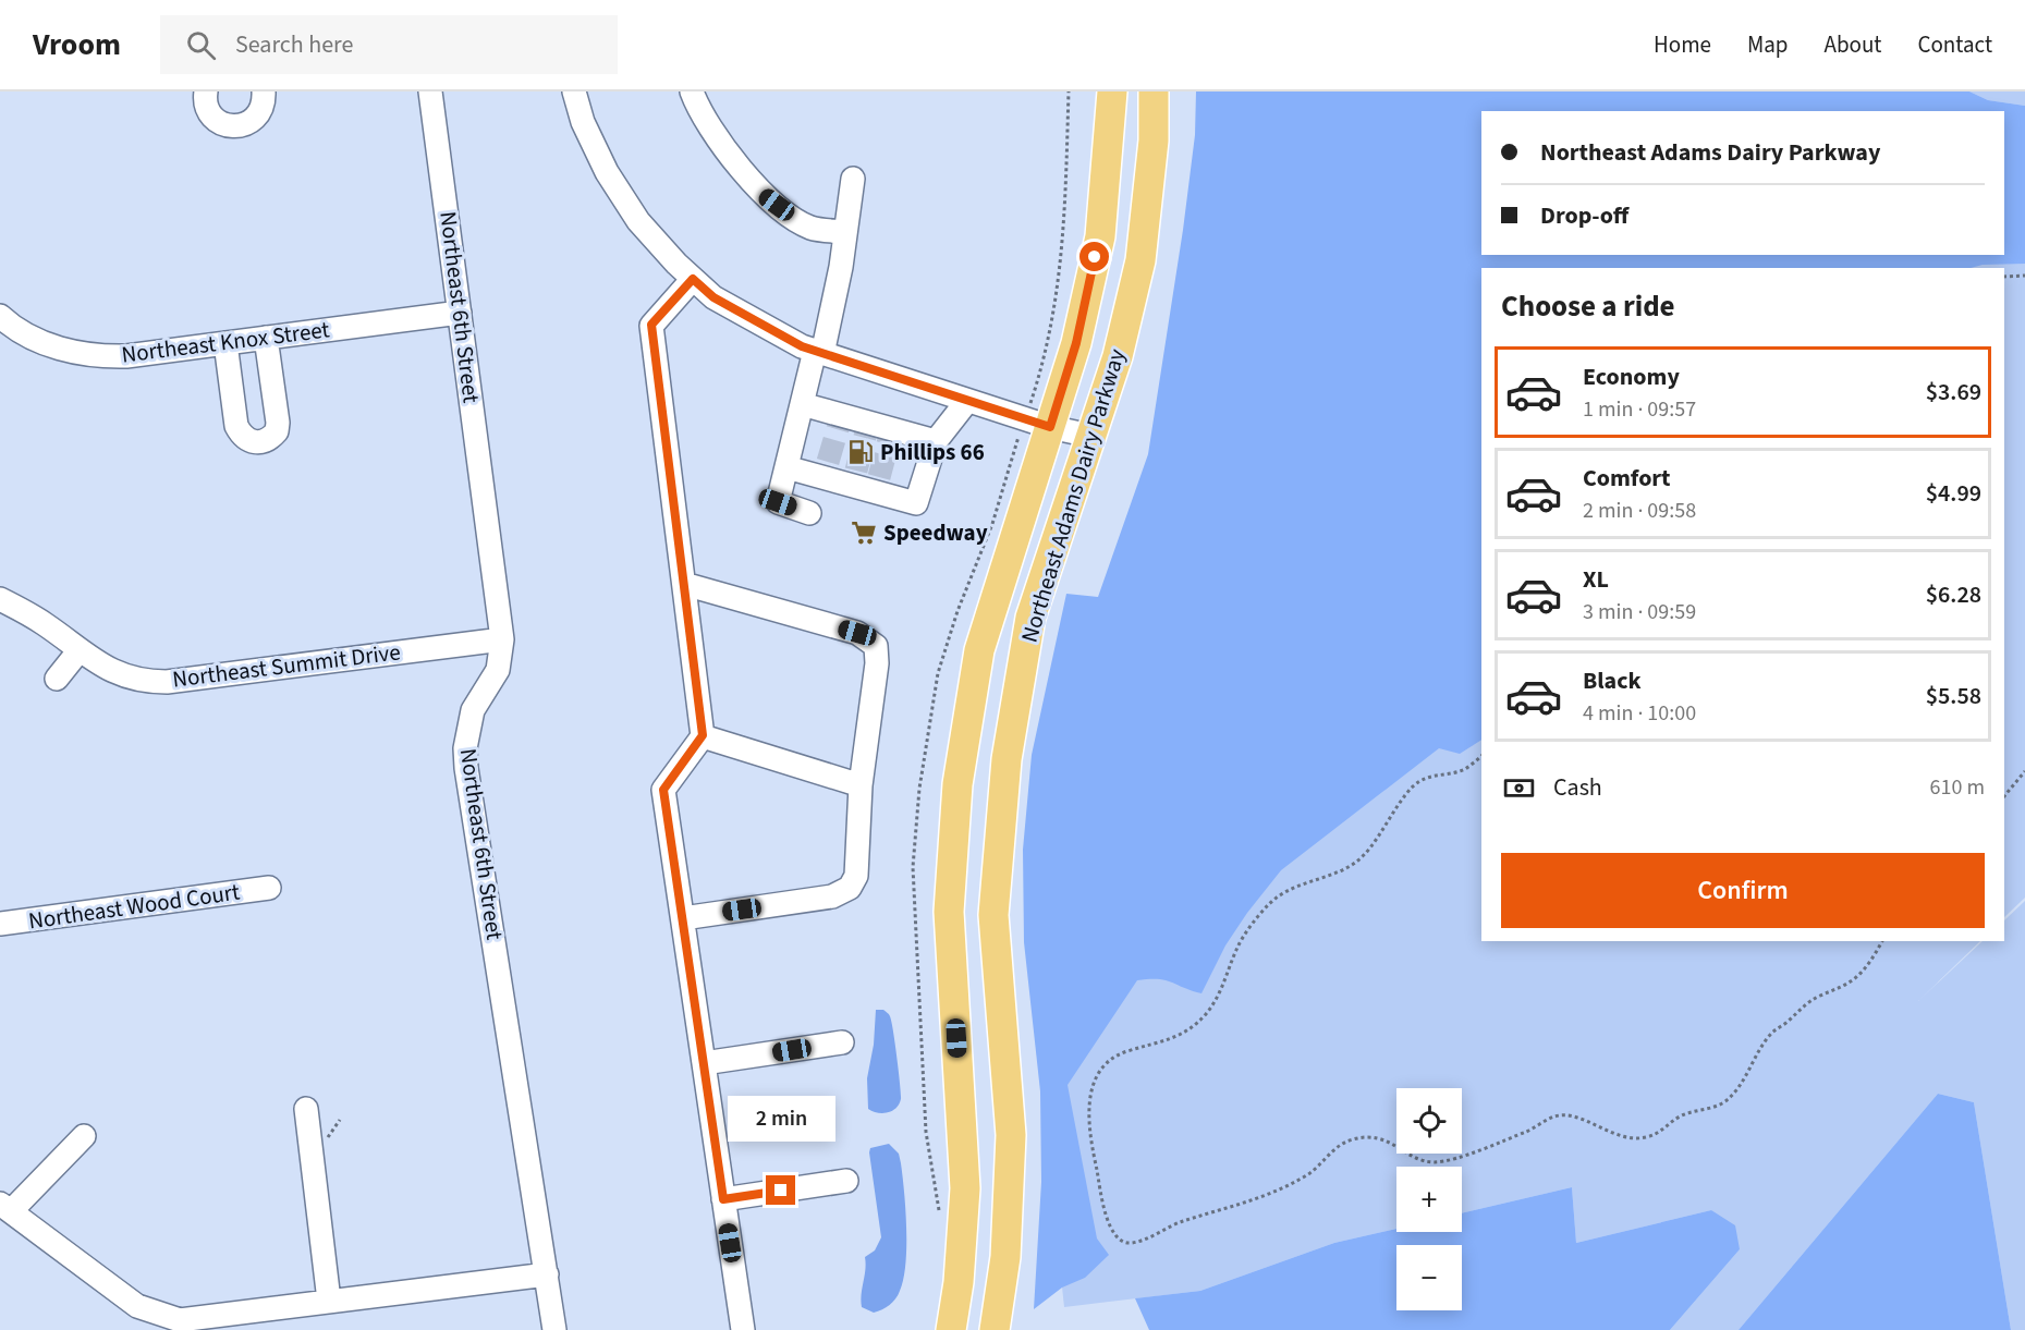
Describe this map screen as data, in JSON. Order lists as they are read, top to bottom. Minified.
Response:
{"streets":{"main road":["Northeast Adams Dairy Parkway"],"street":["Northeast 6th Street","Northeast Knox Street","Northeast Summit Drive","Northeast Wood Court"]},"crossings":[["Northeast 6th Street","Northeast Knox Street"],["Northeast 6th Street","Northeast Summit Drive"]],"places":{"fuel station":["Phillips 66"],"supermarket":["Speedway"]},"page":{"header":"Vroom","search":"Search here","nav":["Home","Map","About","Contact"],"banner":["Northeast Adams Dairy Parkway","Drop-off"],"heading":"Choose a ride","list":[{"name":"Economy","note":"1 min · 09:57","value":"$3.69"},{"name":"Comfort","note":"2 min · 09:58","value":"$4.99"},{"name":"XL","note":"3 min · 09:59","value":"$6.28"},{"name":"Black","note":"4 min · 10:00","value":"$5.58"}],"pay":["Cash","610 m"],"buttons":"Confirm","map_buttons":["+","−"],"bubble":"2 min"}}
